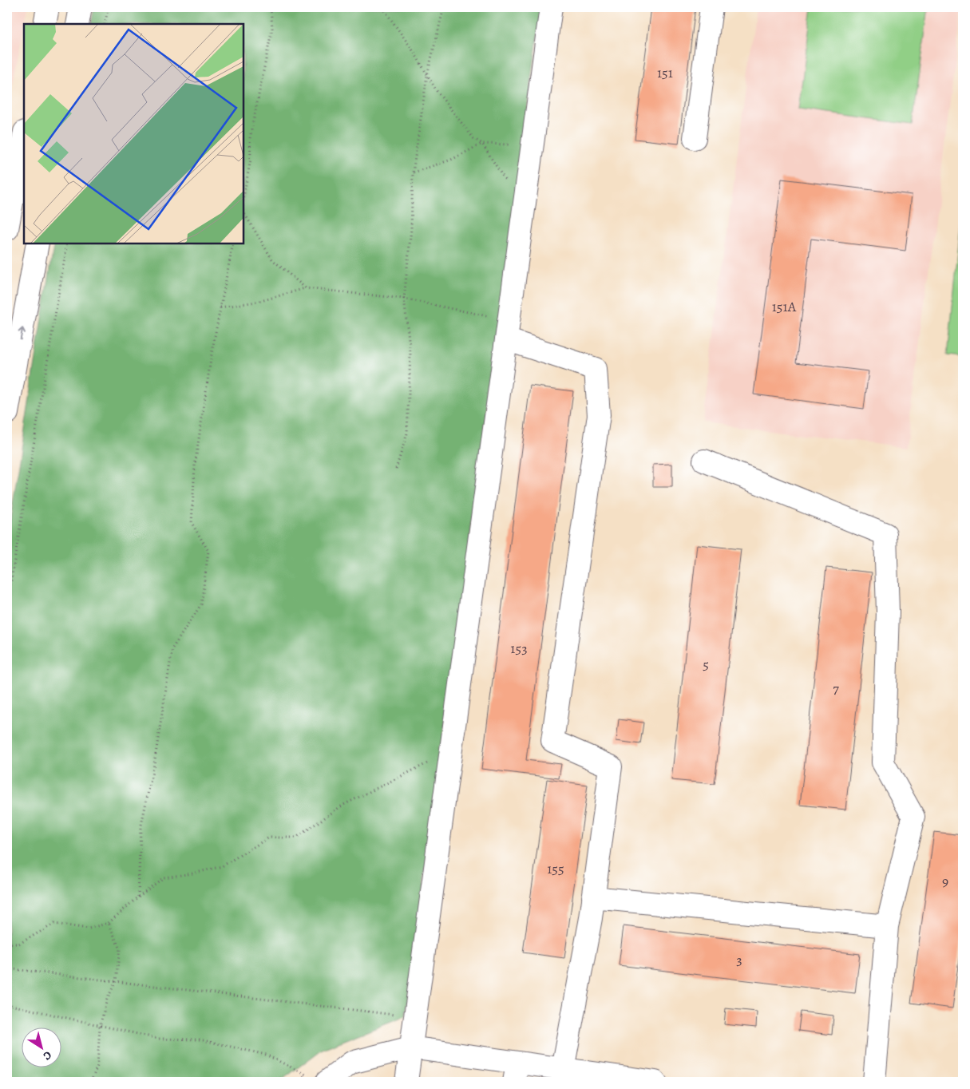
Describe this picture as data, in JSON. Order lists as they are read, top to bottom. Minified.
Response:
{"house_numbers":["151","151А","153","5","7","155","9","3"],"north":"bottom right"}
